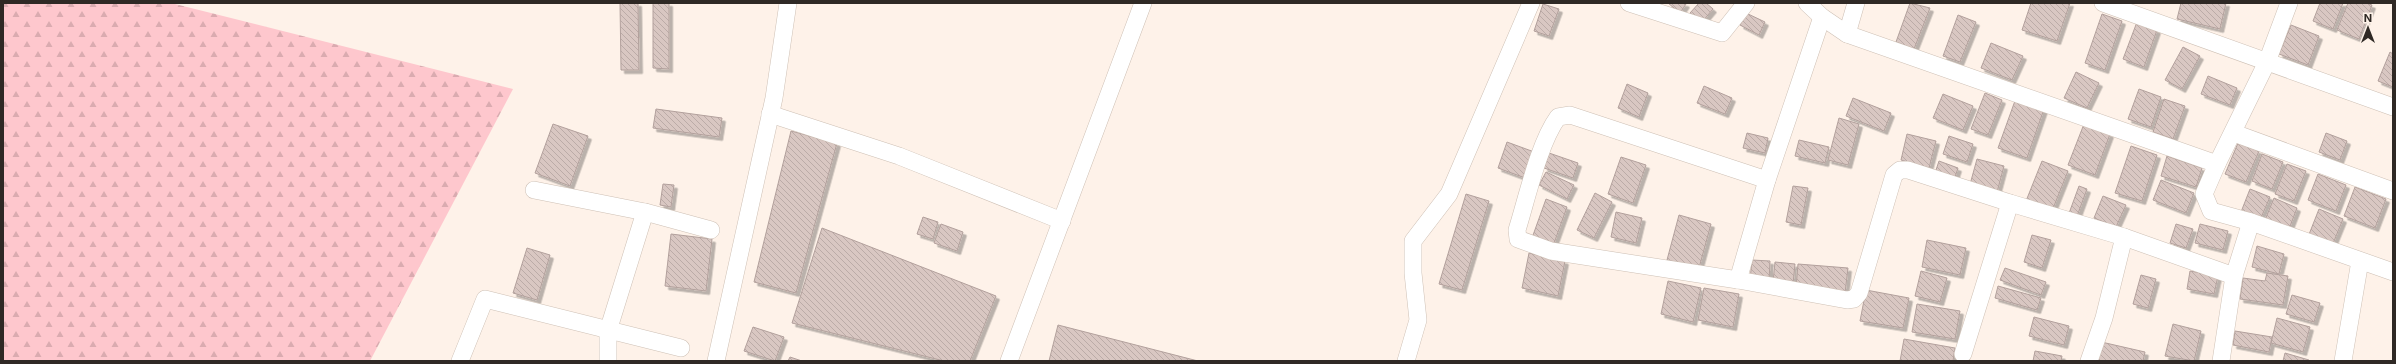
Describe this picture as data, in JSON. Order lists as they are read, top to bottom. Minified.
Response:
{"north":"top"}
